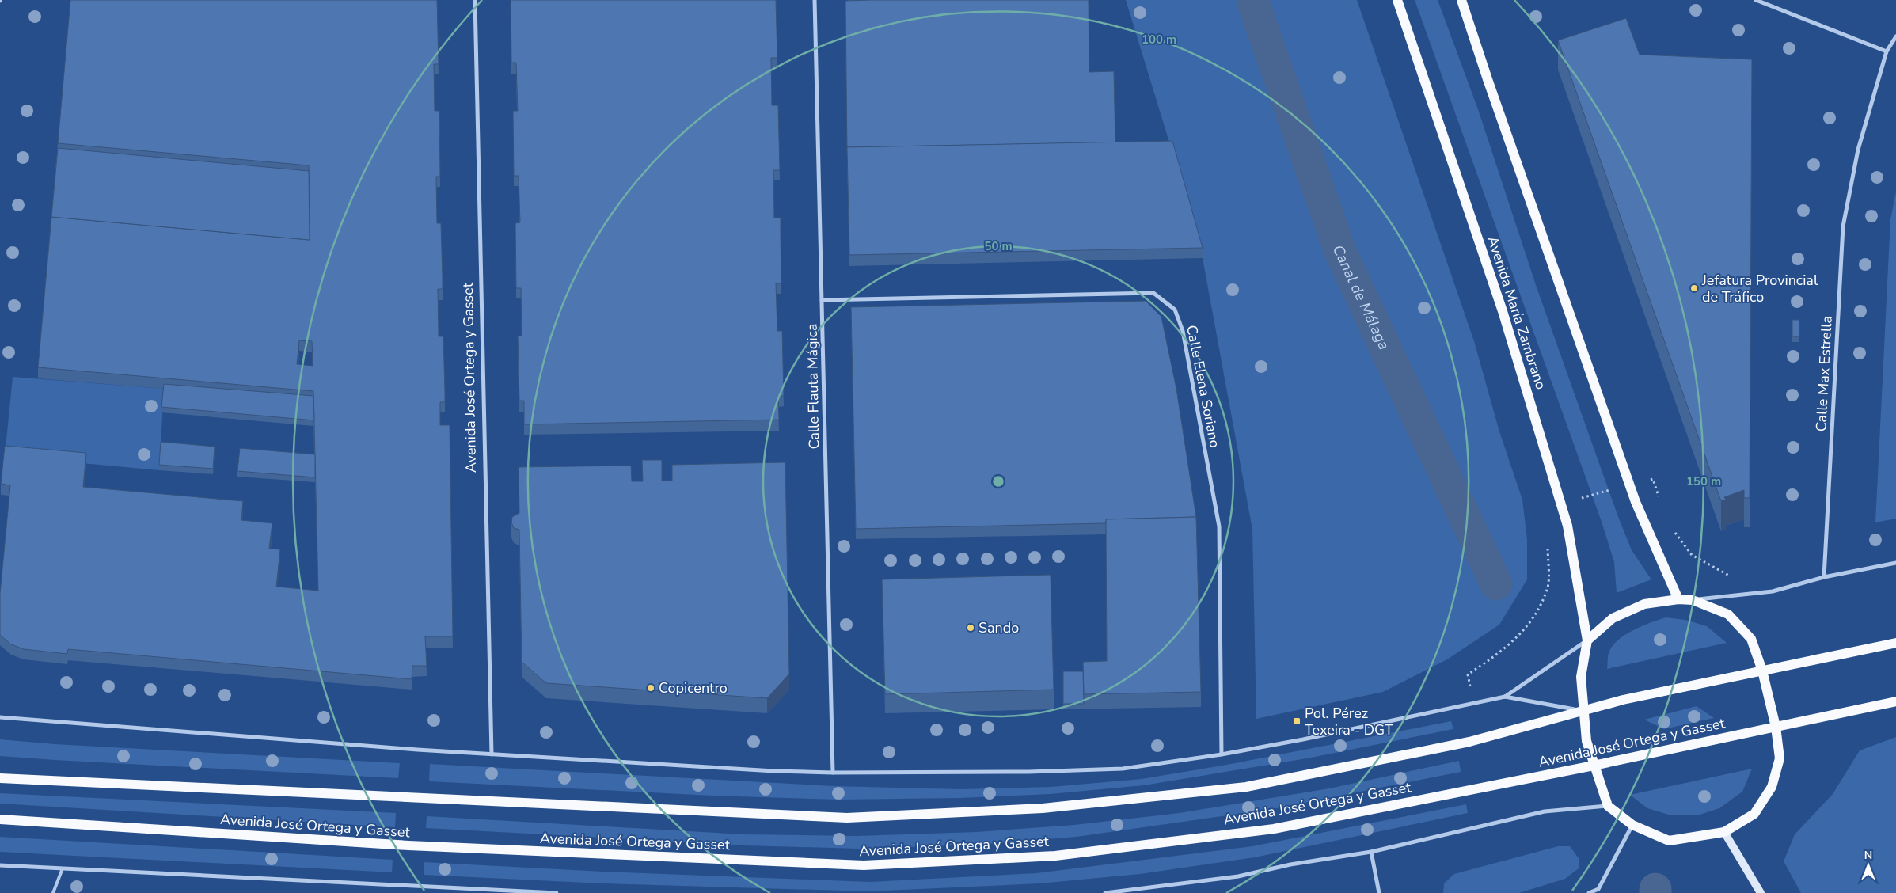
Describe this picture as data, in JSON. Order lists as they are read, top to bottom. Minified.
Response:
{"streets":{"main road":["Avenida María Zambrano","Avenida José Ortega y Gasset"],"street":["Calle Max Estrella","Calle Flauta Mágica","Calle Elena Soriano"]},"crossings":[["Avenida María Zambrano","Avenida José Ortega y Gasset"],["Avenida José Ortega y Gasset","Calle Flauta Mágica"],["Avenida José Ortega y Gasset","Calle Elena Soriano"],["Calle Flauta Mágica","Calle Elena Soriano"]],"water":["Canal de Málaga"],"places":{"other":["Jefatura Provincial de Tráfico","Sando","Copicentro"],"transit":["Pol. Pérez Texeira - DGT"]},"north":"top","rings":["100 m","50 m","150 m"]}
